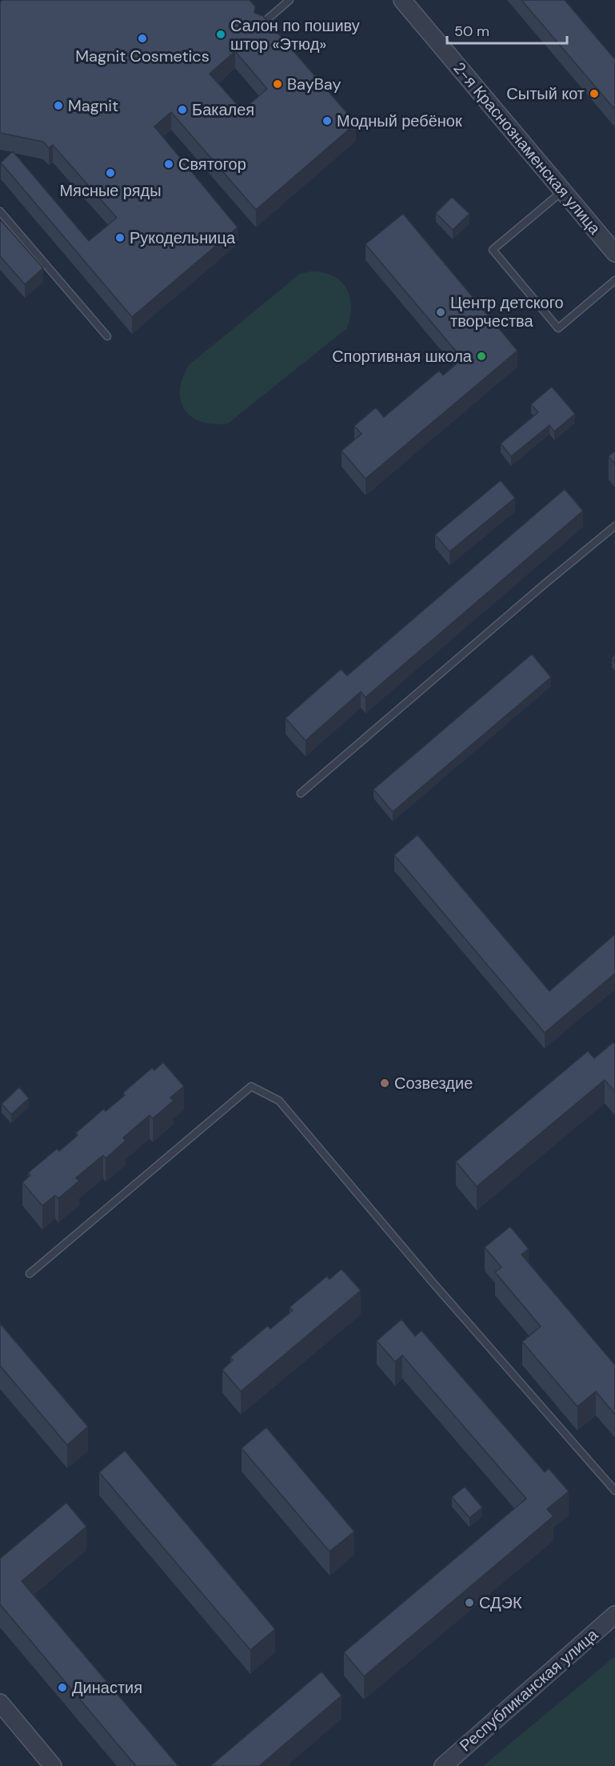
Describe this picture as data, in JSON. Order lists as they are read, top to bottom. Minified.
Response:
{"streets":{"street":["2-я Краснознаменская улица","Республиканская улица"]},"places":["Салон по пошиву штор «Этюд»","Magnit Cosmetics","BayBay","Сытый кот","Magnit","Бакалея","Модный ребёнок","Святогор","Мясные ряды","Рукодельница","Центр детского творчества","Спортивная школа","Созвездие","СДЭК","Династия"],"scale_bar":"50 m"}
